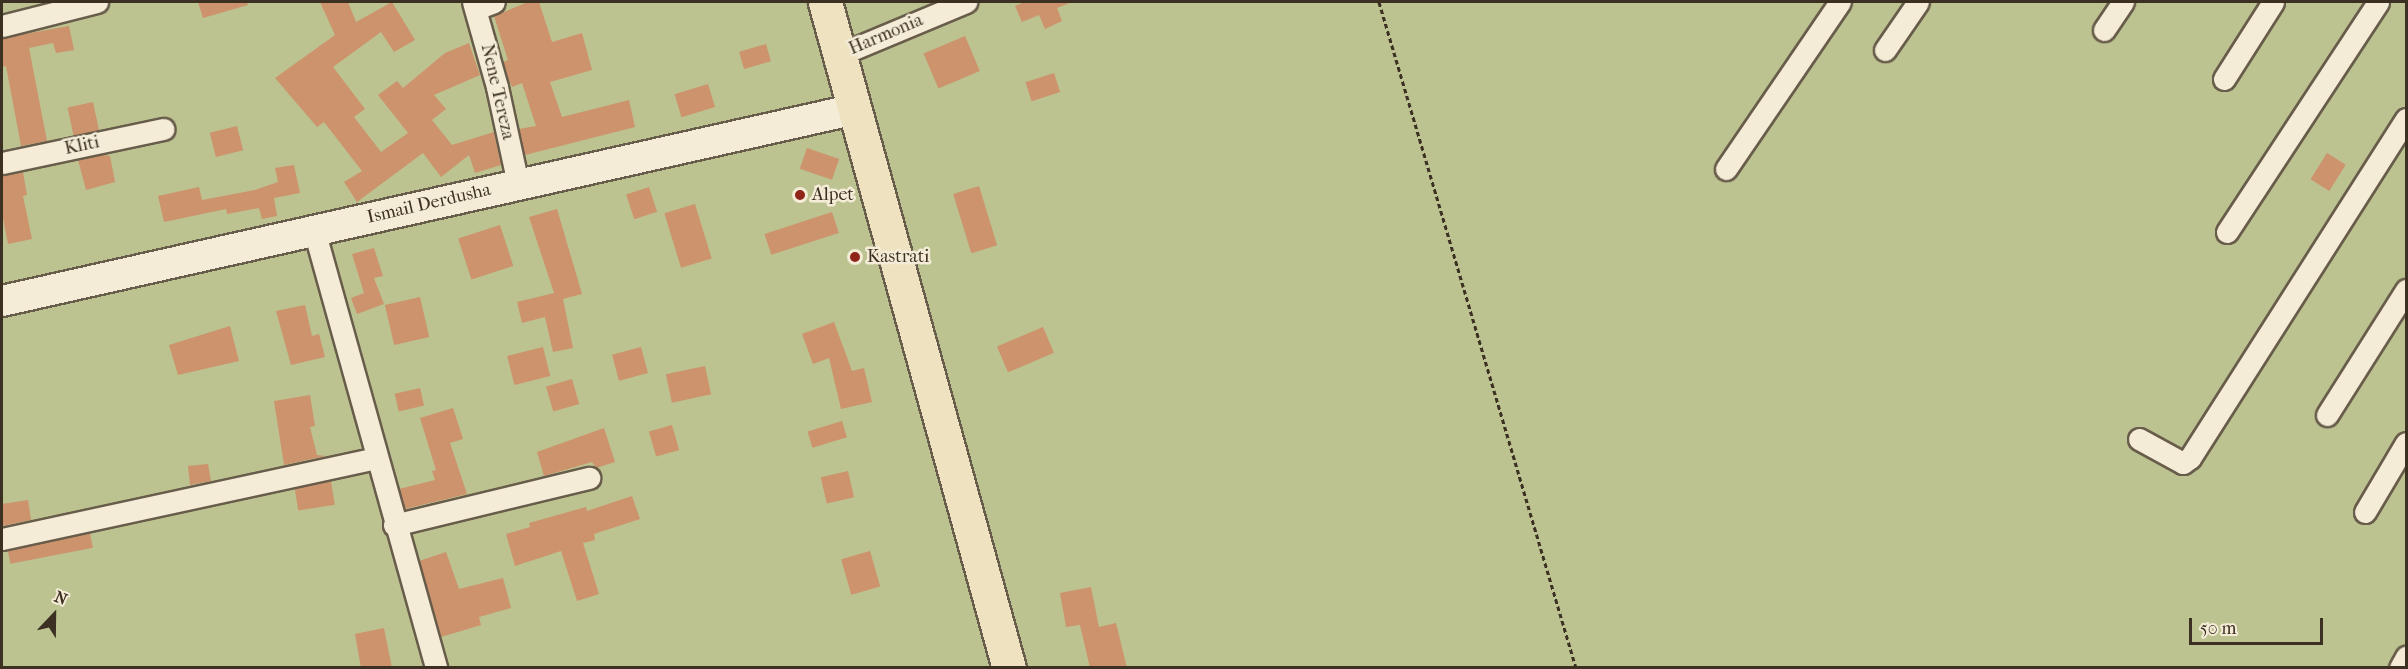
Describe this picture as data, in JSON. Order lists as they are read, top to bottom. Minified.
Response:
{"streets":{"main road":["Ismail Derdusha"],"street":["Harmonia","Nene Tereza","Kliti"]},"crossings":[["Nene Tereza","Ismail Derdusha"]],"places":["Alpet","Kastrati"],"scale_bar":"50 m","north":"top"}
